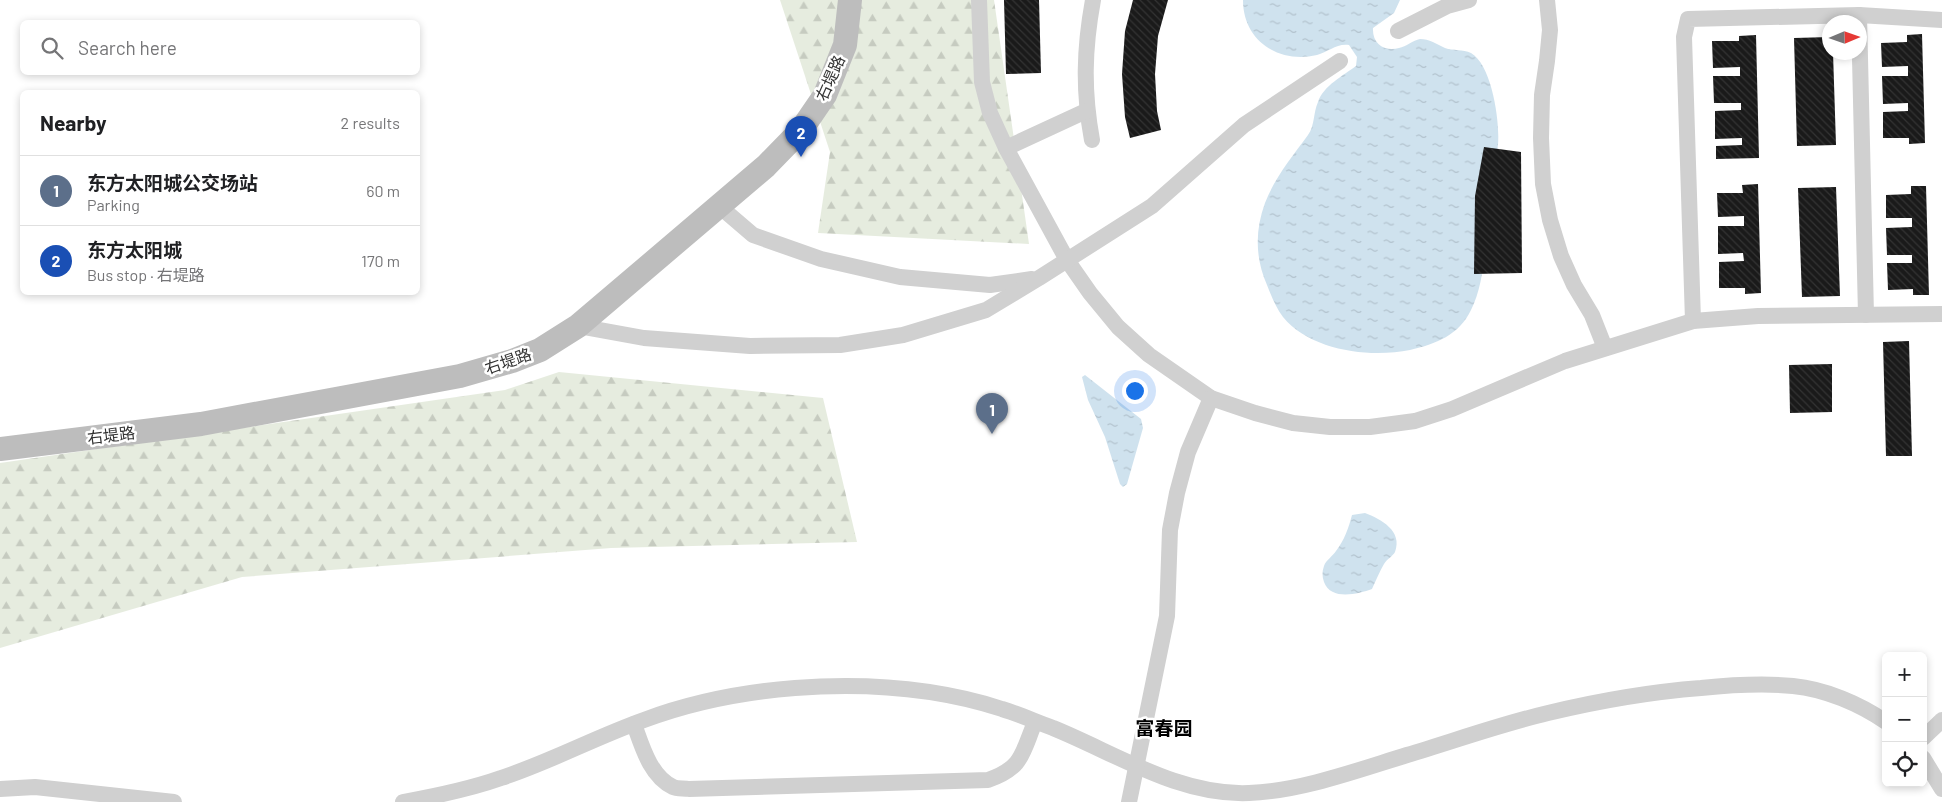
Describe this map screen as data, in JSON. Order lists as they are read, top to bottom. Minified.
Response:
{"streets":{"main road":["右堤路"]},"districts":["富春园"],"north":"right","page":{"search":"Search here","heading":["Nearby","2 results"],"pins":["2","1"],"list":[{"mark":"1","name":"东方太阳城公交场站","note":"Parking","value":"60 m"},{"mark":"2","name":"东方太阳城","note":"Bus stop · 右堤路","value":"170 m"}],"map_buttons":["+","−"]}}
